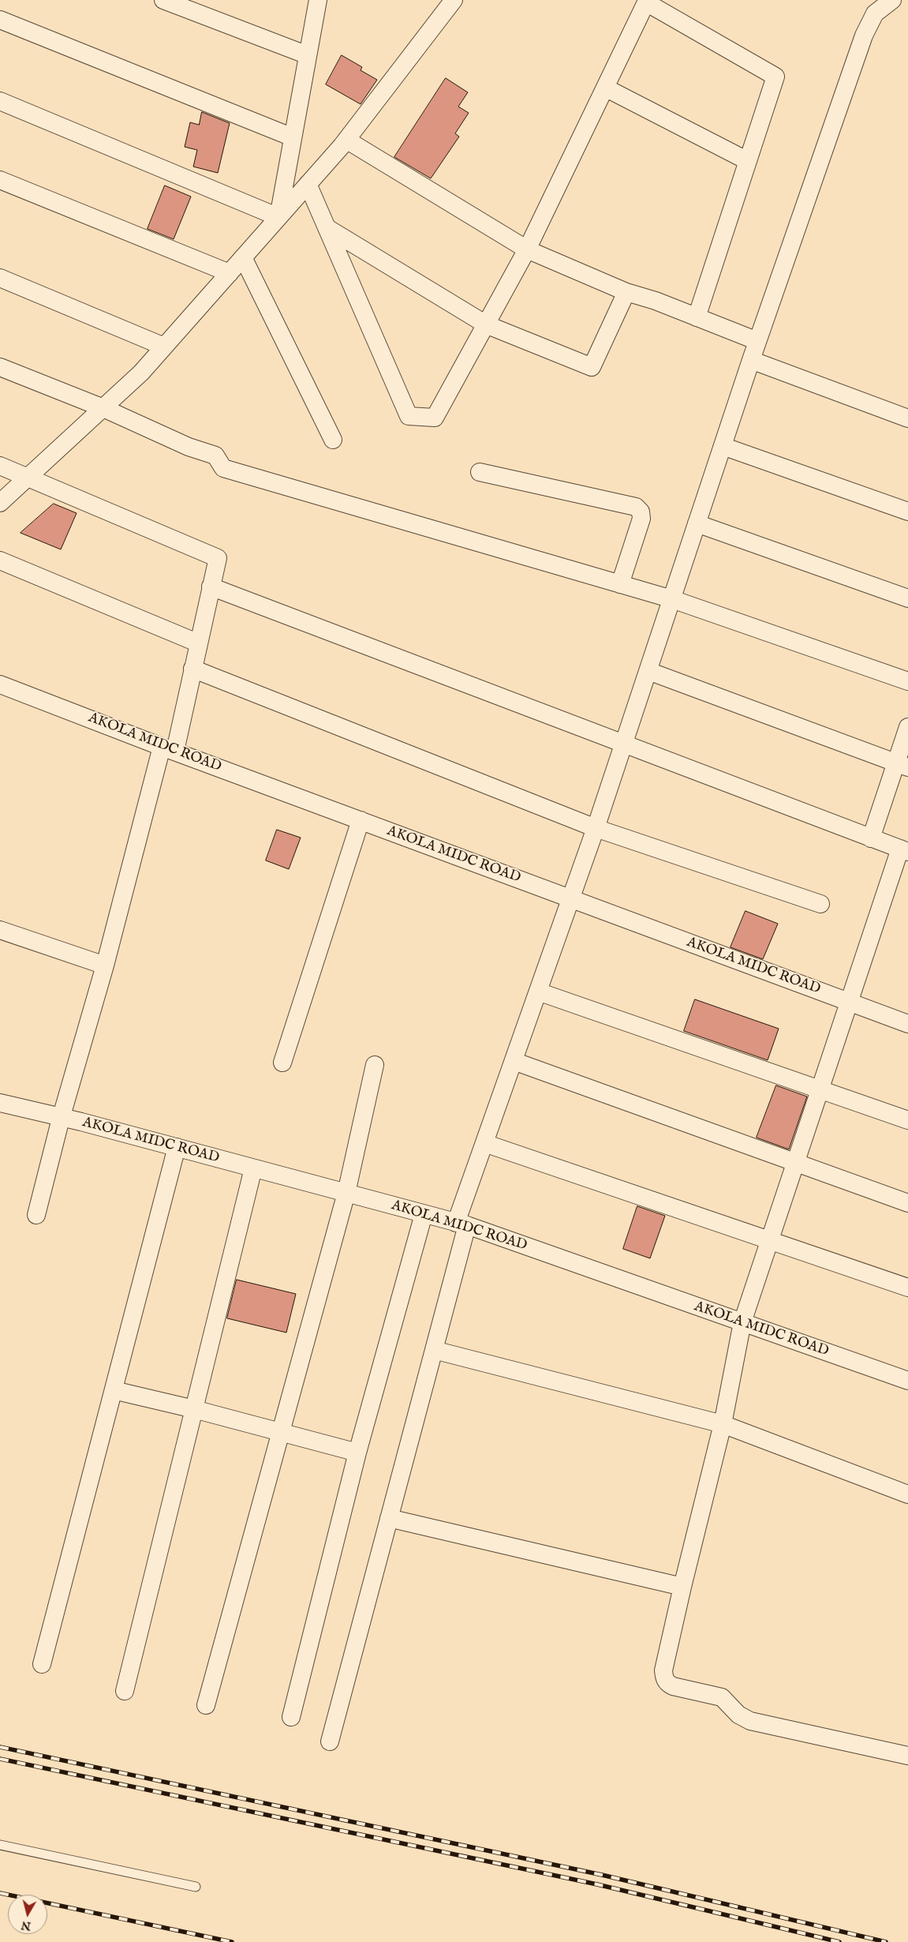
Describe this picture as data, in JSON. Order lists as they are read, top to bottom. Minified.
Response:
{"streets":{"street":["AKOLA MIDC ROAD"]},"north":"bottom"}
